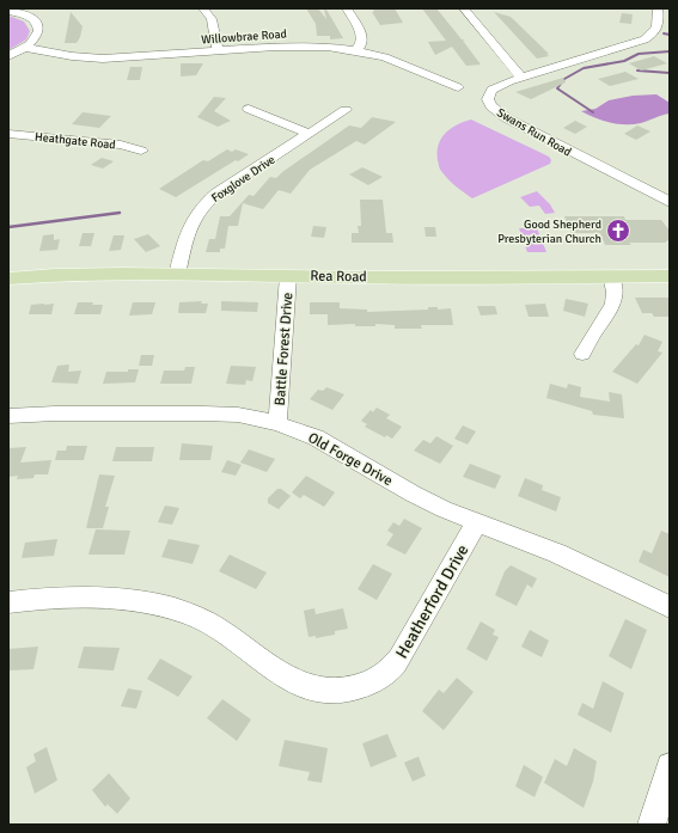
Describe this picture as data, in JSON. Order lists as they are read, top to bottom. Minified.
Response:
{"streets":{"main road":["Rea Road"],"street":["Willowbrae Road","Swans Run Road","Heathgate Road","Foxglove Drive","Battle Forest Drive","Old Forge Drive","Heatherford Drive"]},"crossings":[["Foxglove Drive","Rea Road"],["Rea Road","Battle Forest Drive"],["Battle Forest Drive","Old Forge Drive"],["Old Forge Drive","Heatherford Drive"]],"places":{"church":["Good Shepherd Presbyterian Church"]}}
